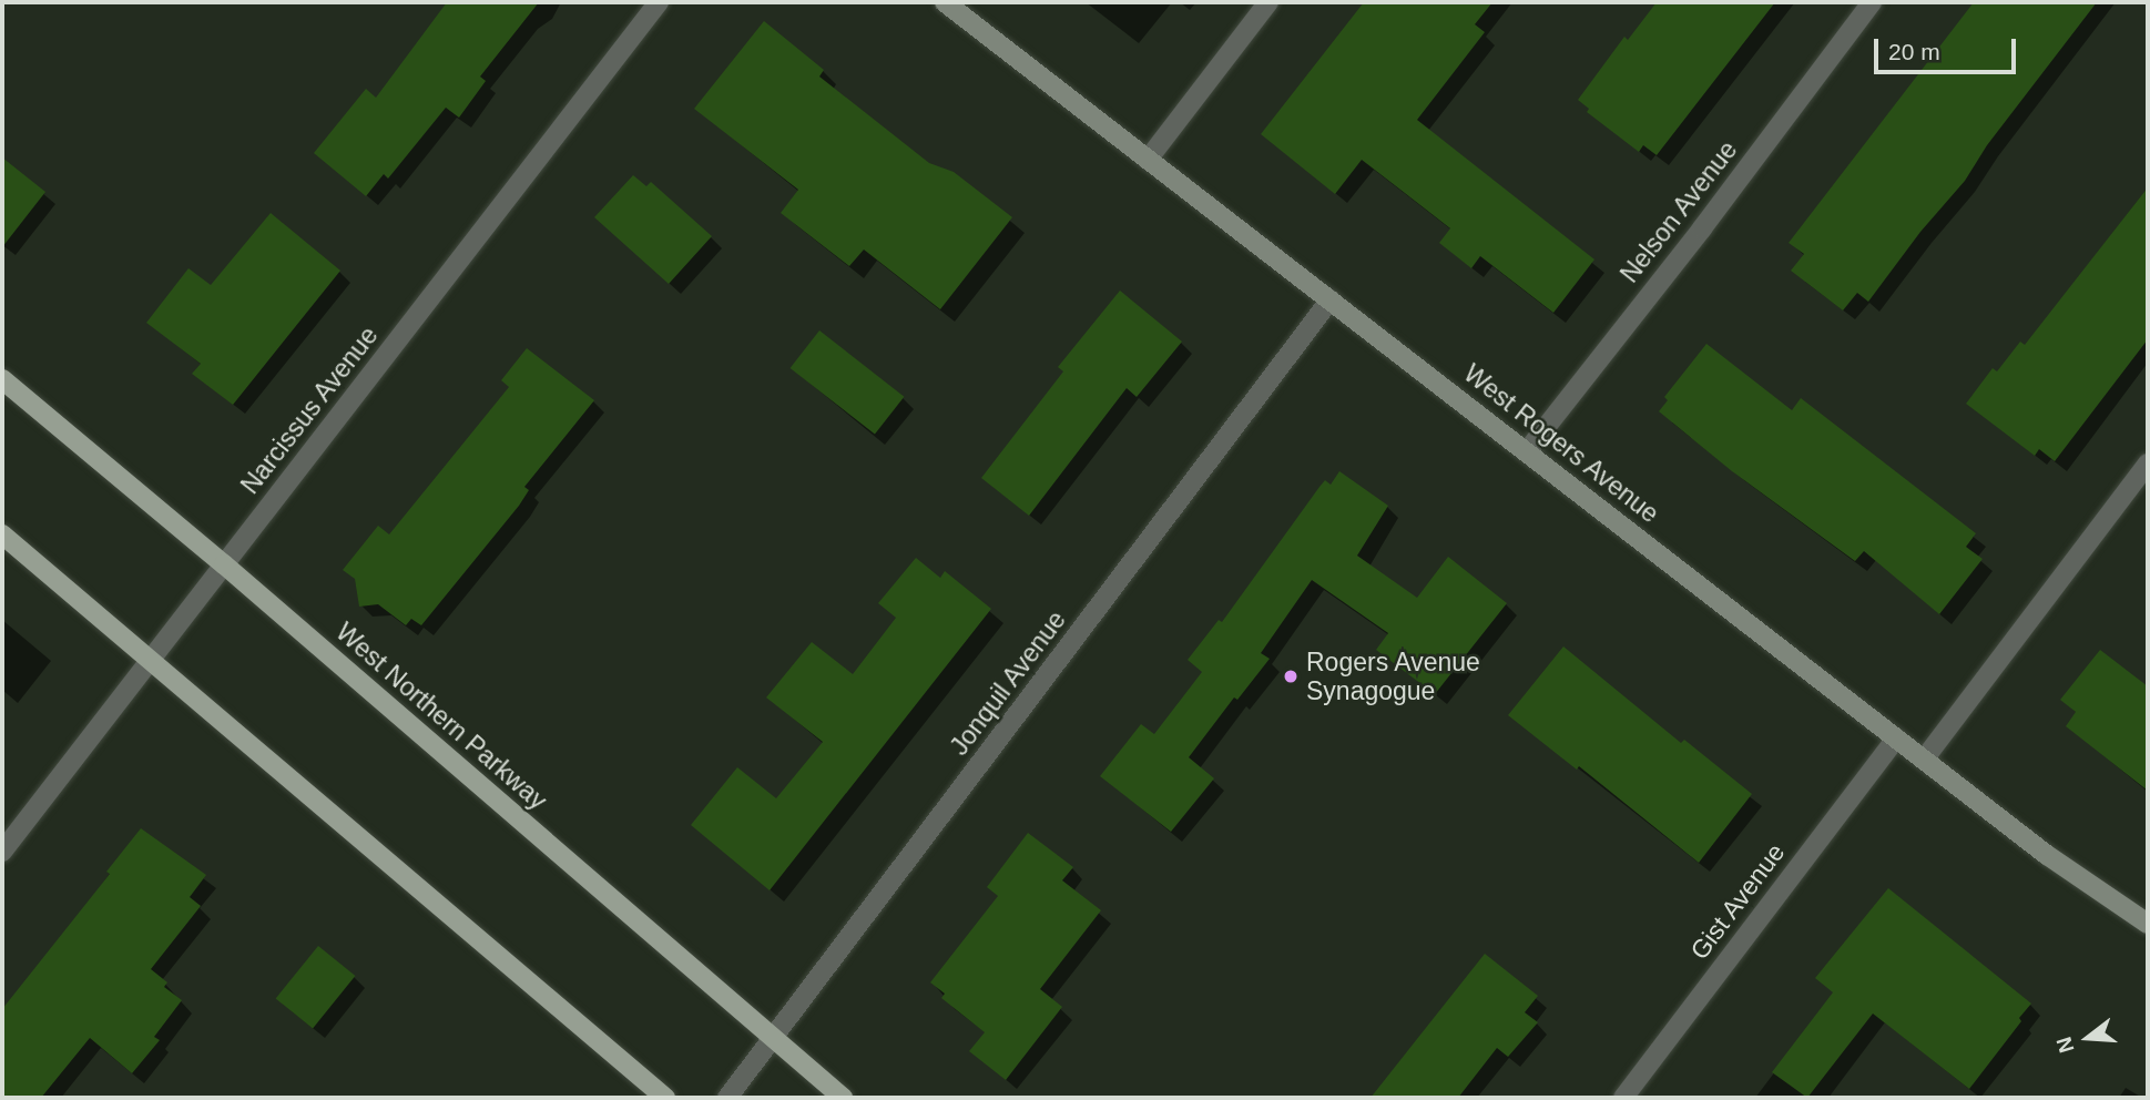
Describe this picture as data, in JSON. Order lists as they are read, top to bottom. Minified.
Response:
{"streets":{"main road":["West Northern Parkway"],"street":["Nelson Avenue","Narcissus Avenue","West Rogers Avenue","Jonquil Avenue","Gist Avenue"]},"crossings":[["Nelson Avenue","West Rogers Avenue"],["Narcissus Avenue","West Northern Parkway"],["West Rogers Avenue","Jonquil Avenue"],["West Rogers Avenue","Gist Avenue"],["Jonquil Avenue","West Northern Parkway"]],"places":["Rogers Avenue Synagogue"],"scale_bar":"20 m","north":"left"}
